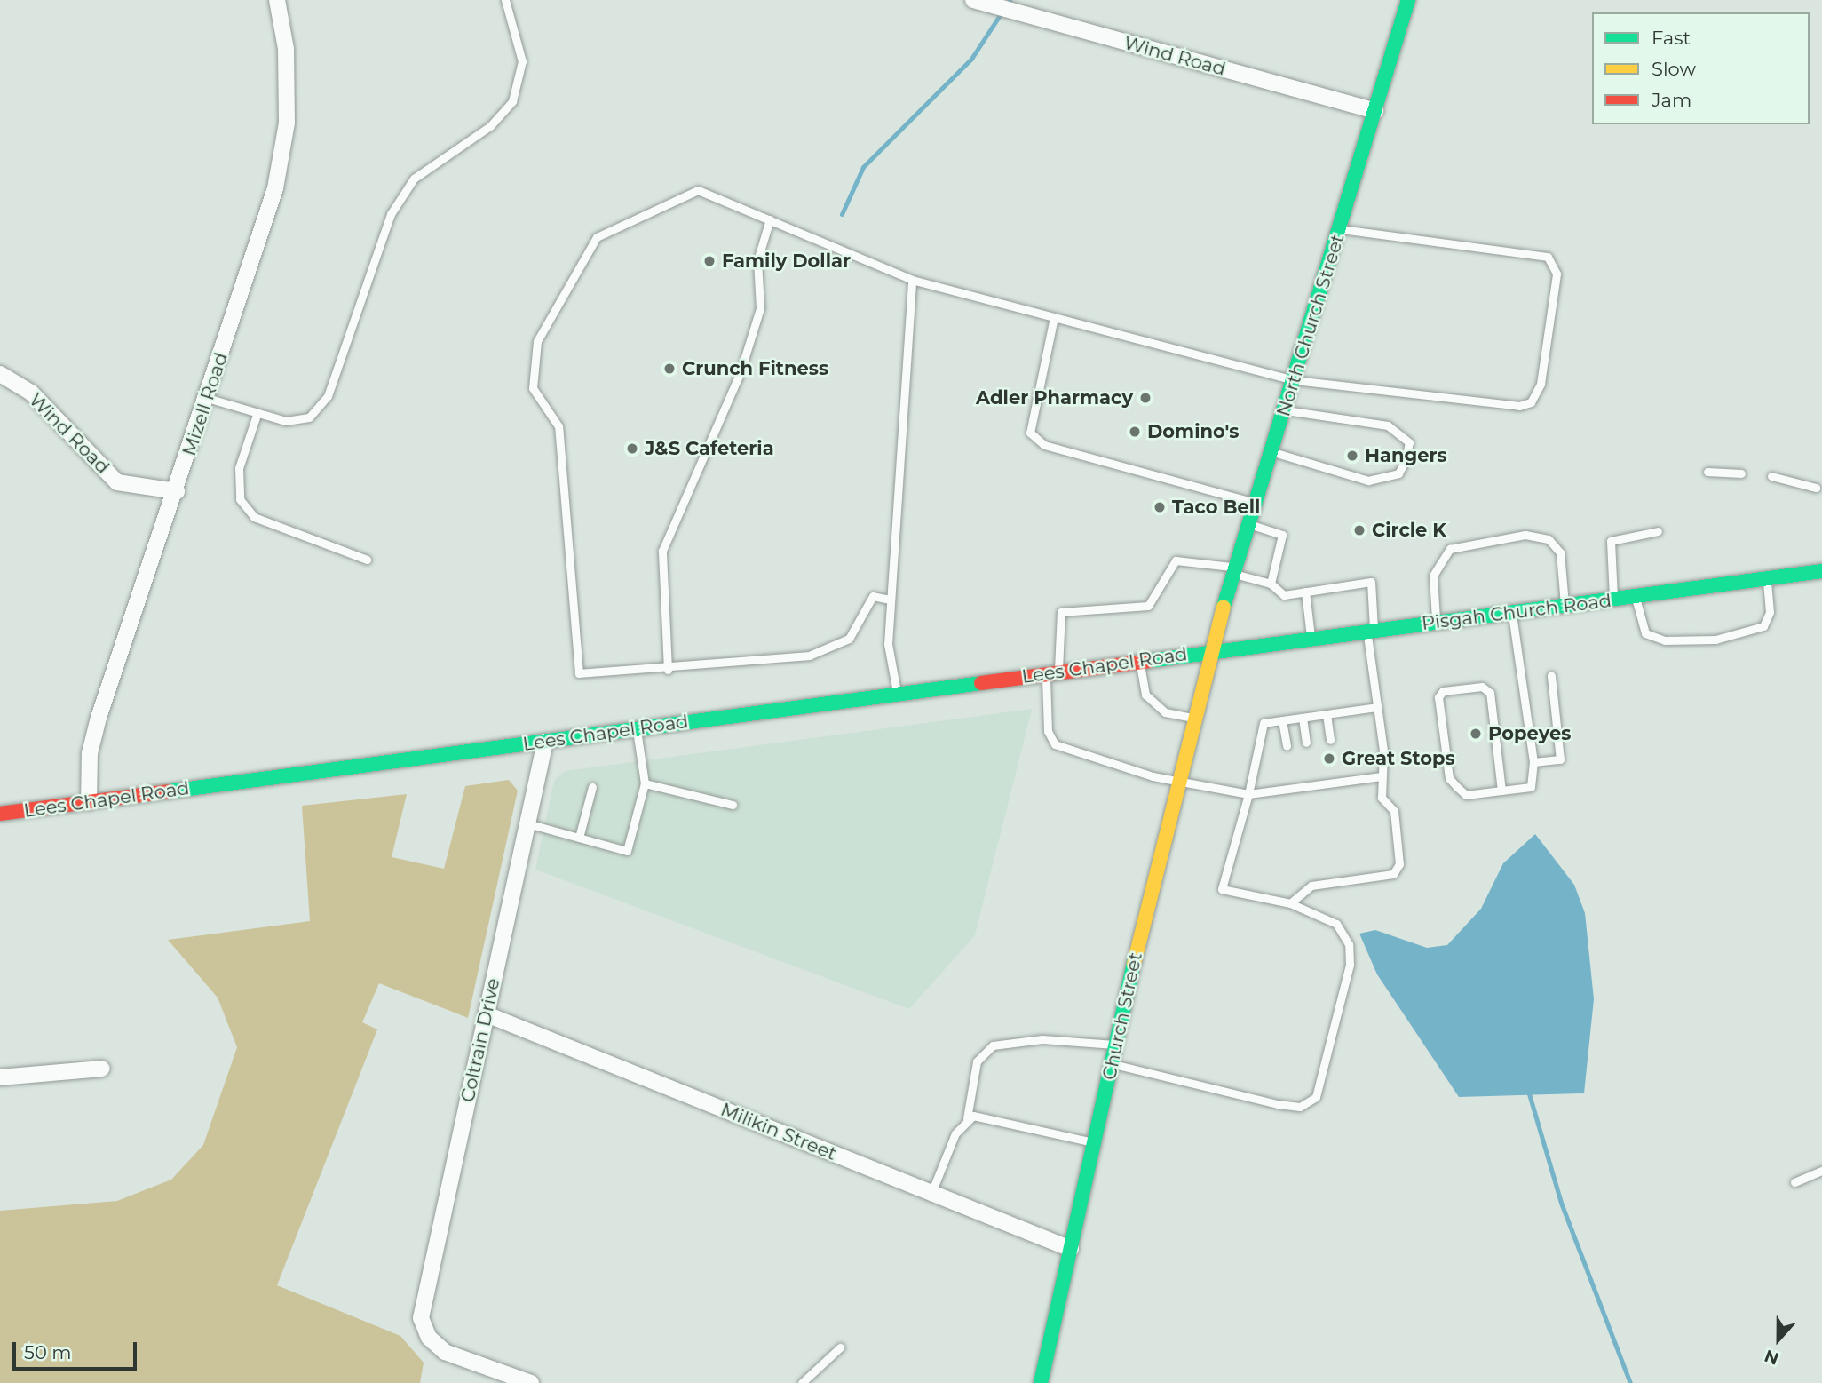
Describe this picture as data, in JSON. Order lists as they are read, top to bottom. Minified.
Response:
{"streets":{"main road":["North Church Street","Pisgah Church Road","Lees Chapel Road","Church Street"],"street":["Wind Road","Mizell Road","Coltrain Drive","Milikin Street"]},"crossings":[["Wind Road","North Church Street"],["Wind Road","Mizell Road"],["North Church Street","Pisgah Church Road"],["North Church Street","Lees Chapel Road"],["North Church Street","Church Street"],["Mizell Road","Lees Chapel Road"],["Pisgah Church Road","Lees Chapel Road"],["Pisgah Church Road","Church Street"],["Lees Chapel Road","Church Street"],["Lees Chapel Road","Coltrain Drive"],["Church Street","Milikin Street"],["Coltrain Drive","Milikin Street"]],"places":["Family Dollar","Crunch Fitness","Adler Pharmacy","Domino's","J&S Cafeteria","Hangers","Taco Bell","Circle K","Popeyes","Great Stops"],"legend":["Fast","Slow","Jam"],"scale_bar":"50 m","north":"bottom"}
